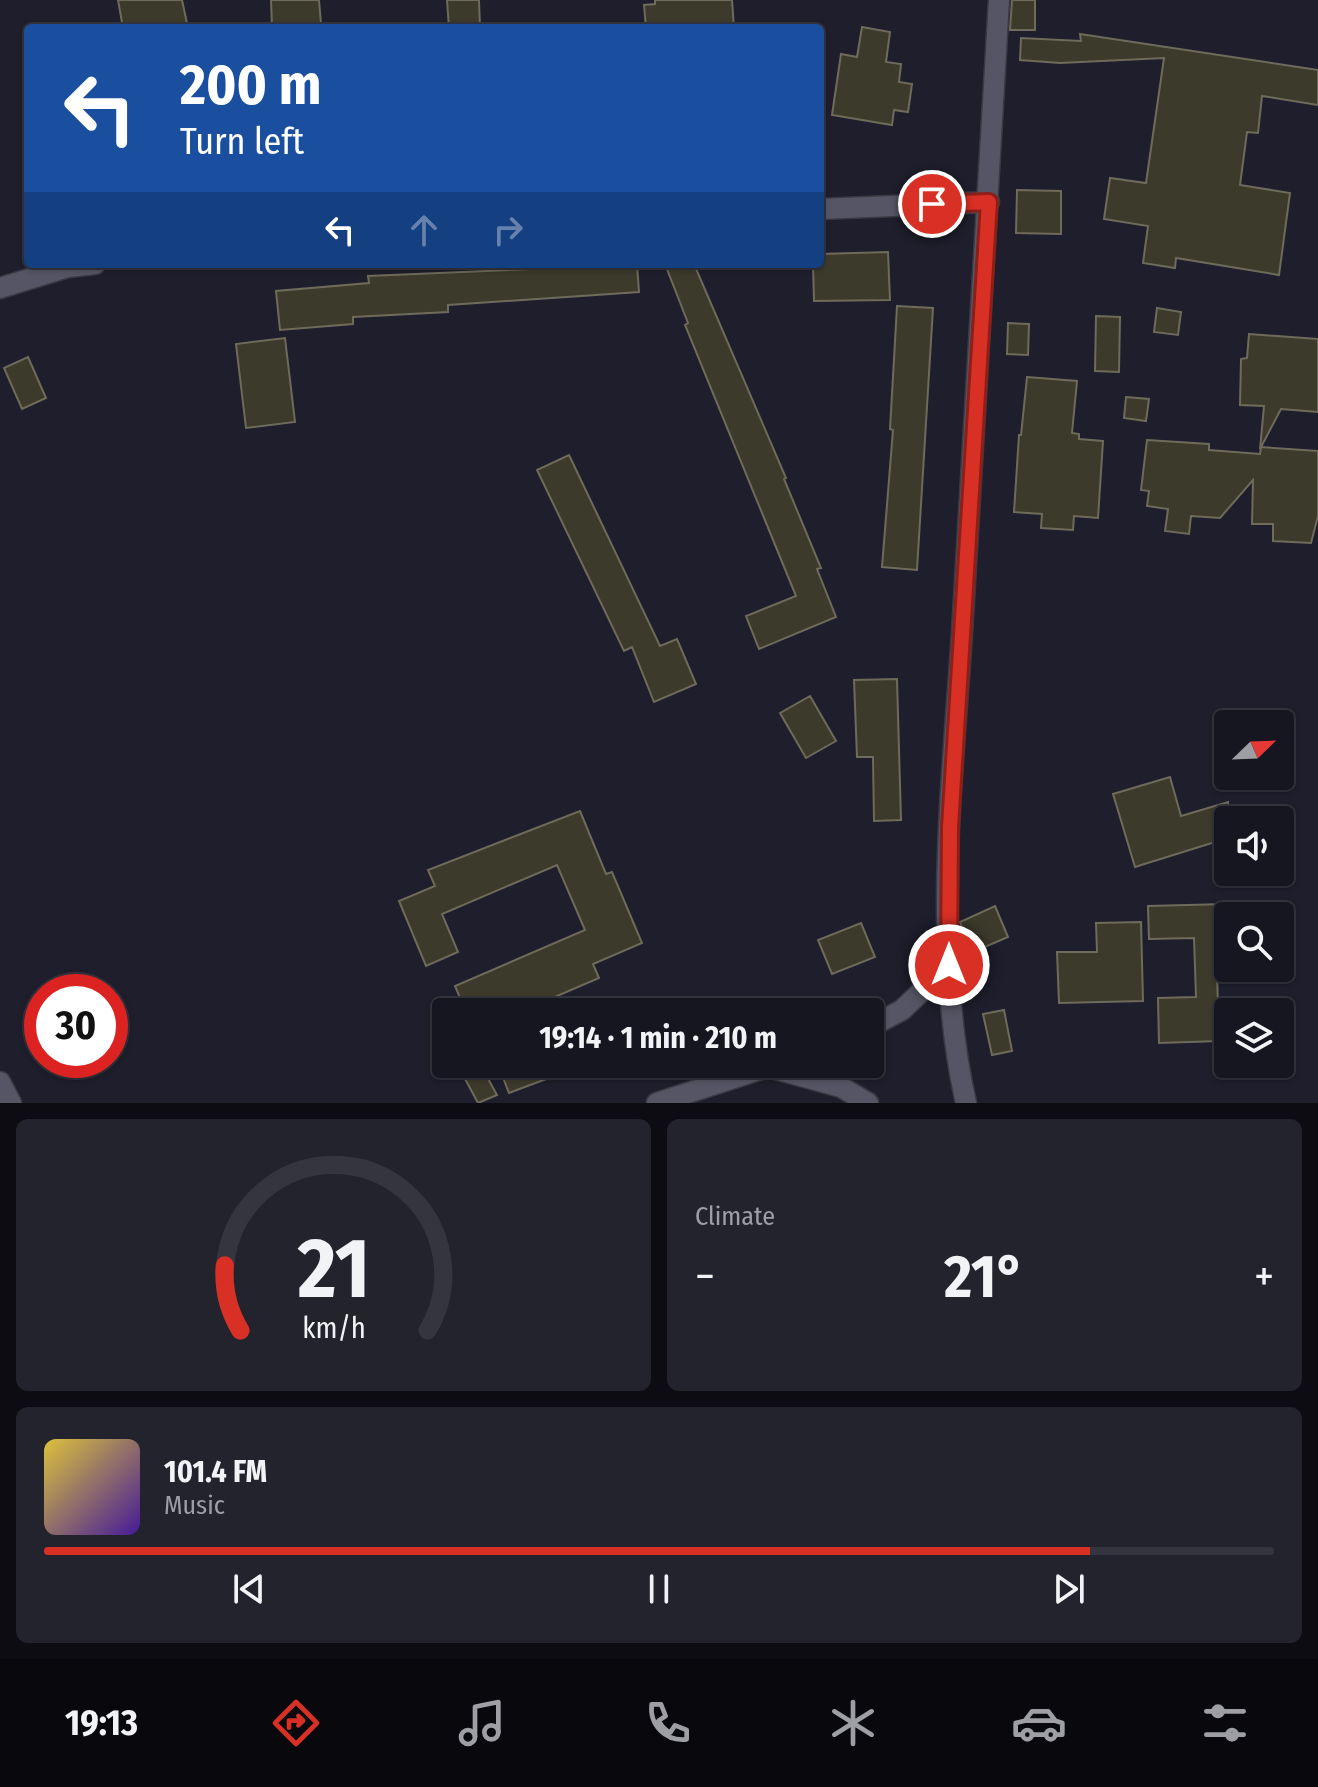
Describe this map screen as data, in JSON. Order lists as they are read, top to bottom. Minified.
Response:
{"north":"top right","page":{"turn":["200 m","Turn left"],"limit":"30","trip":"19:14 · 1 min · 210 m","tile":"Climate","heat":["−","21°","+"],"song":["101.4 FM","Music"],"tabs":"19:13","gauge":["21","km/h"]}}
